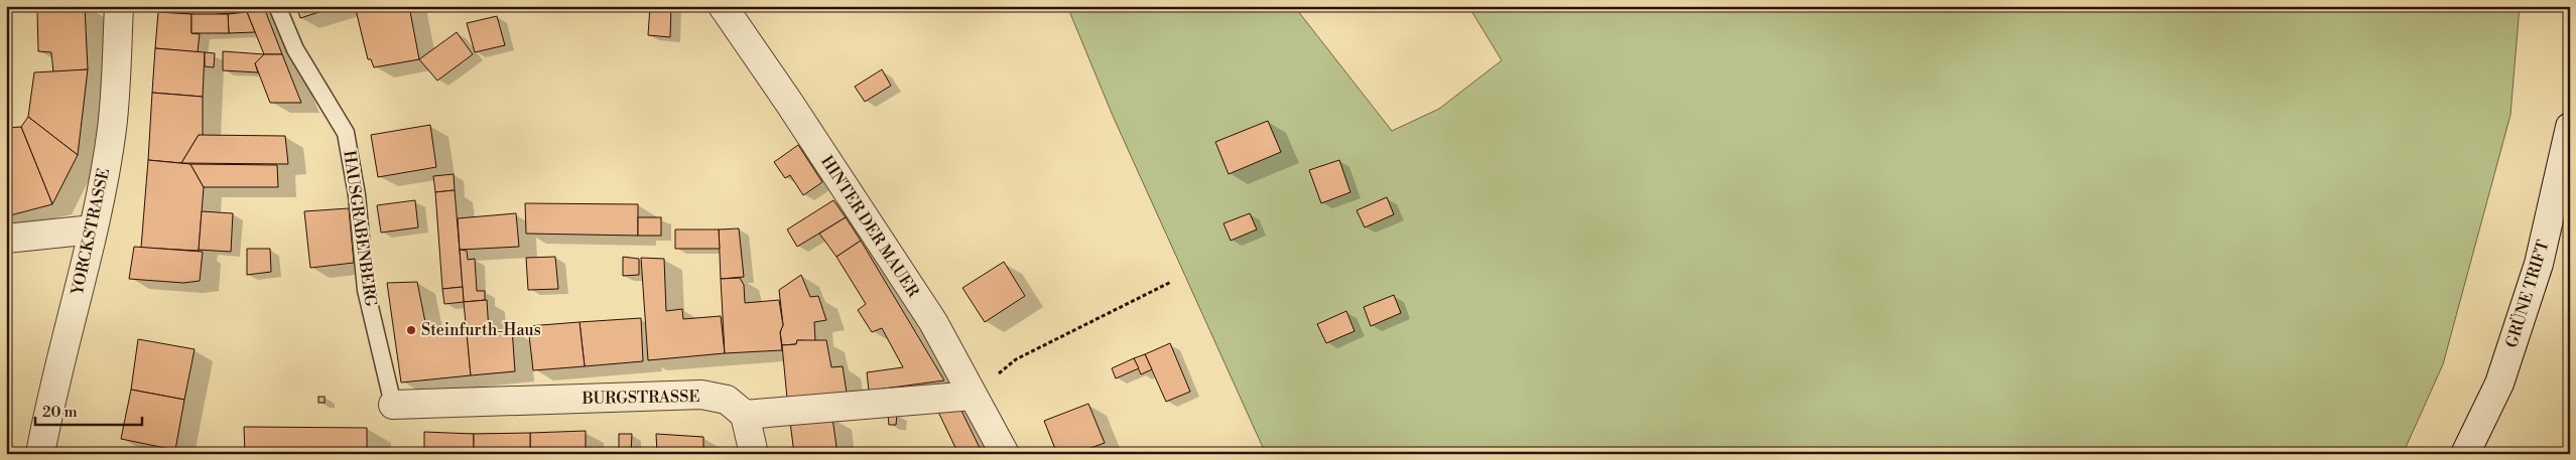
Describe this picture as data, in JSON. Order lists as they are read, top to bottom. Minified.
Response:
{"streets":{"street":["HINTER DER MAUER","YORCKSTRASSE","GRÜNE TRIFT","BURGSTRASSE"],"lane":["HAUSGRABENBERG"]},"crossings":[["HAUSGRABENBERG","BURGSTRASSE"]],"places":["Steinfurth-Haus"],"scale_bar":"20 m"}
